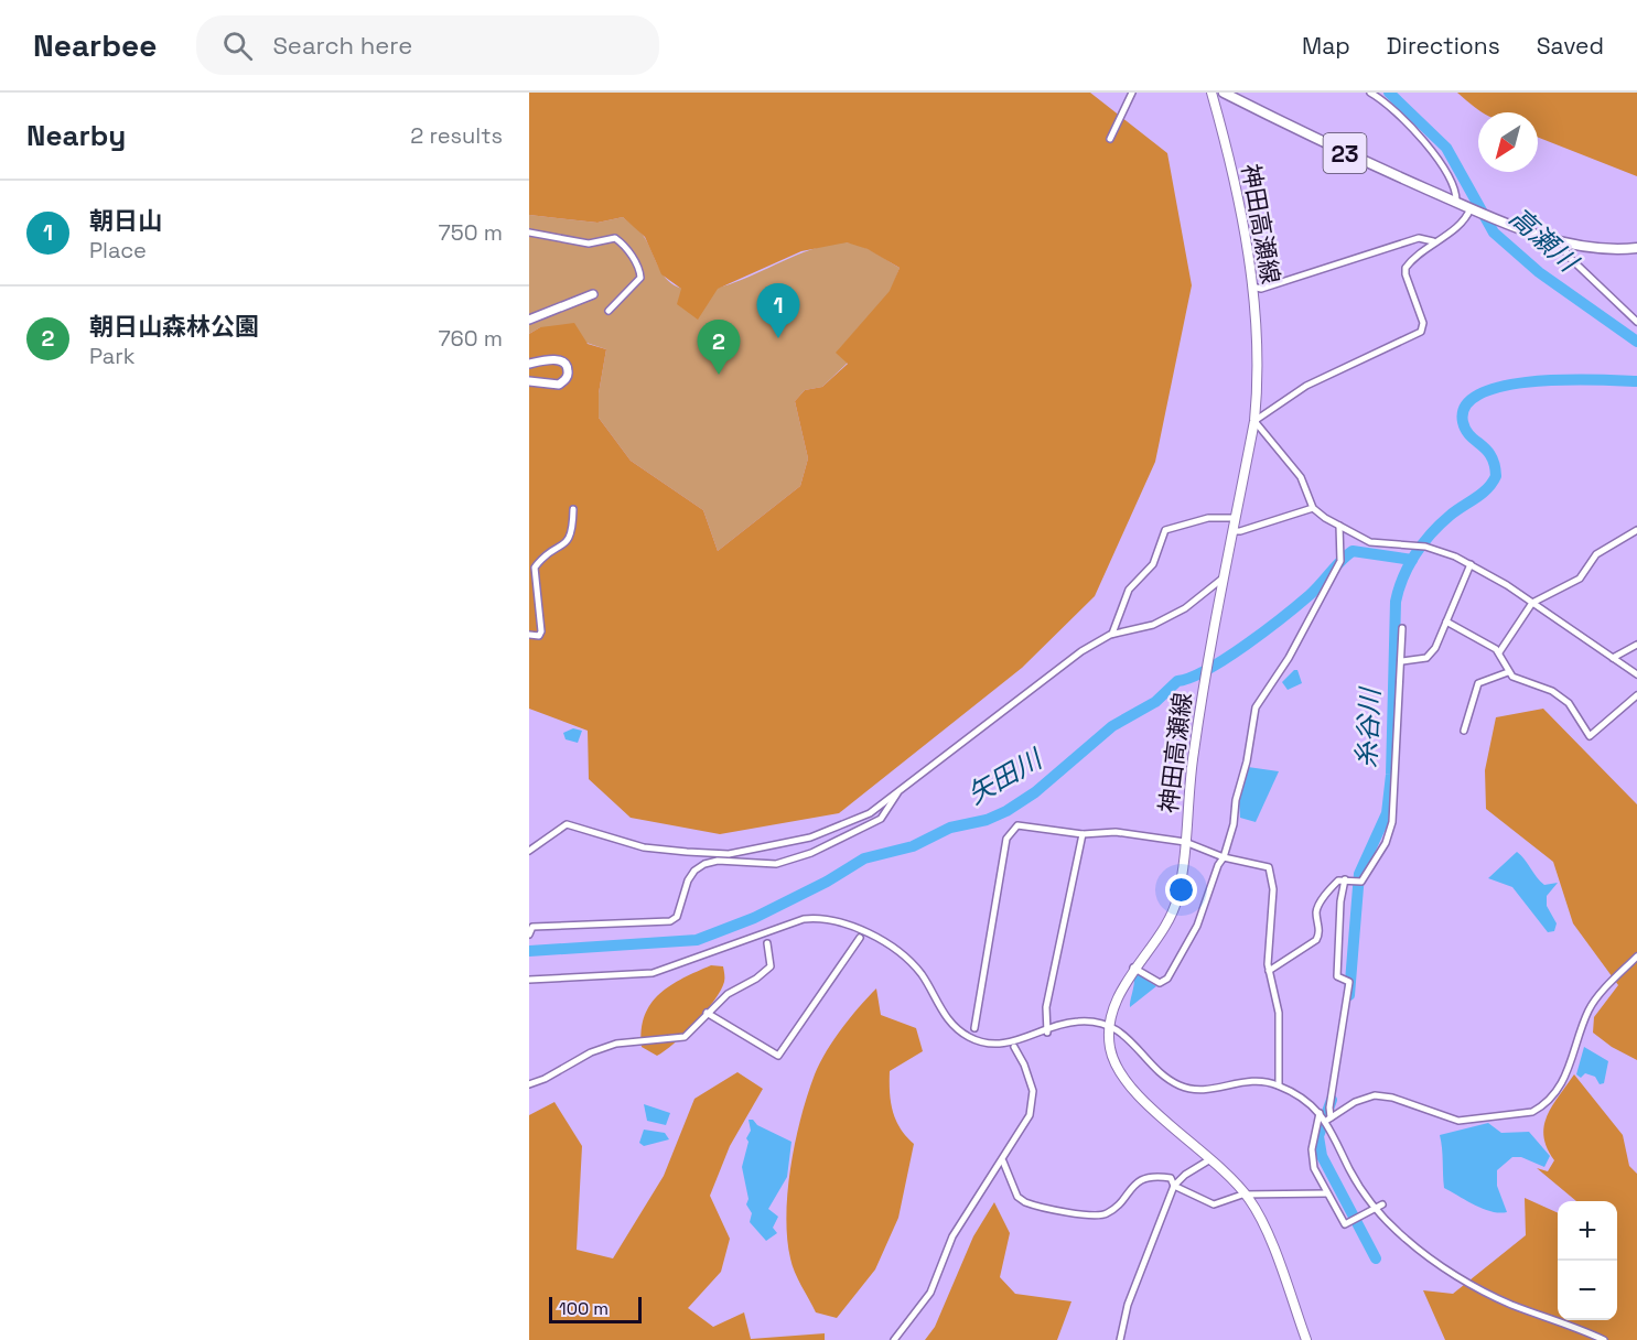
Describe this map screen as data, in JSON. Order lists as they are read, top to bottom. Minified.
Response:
{"streets":{"main road":["23","神田高瀬線"]},"water":["高瀬川","糸谷川","矢田川"],"scale_bar":"100 m","north":"bottom left","page":{"header":"Nearbee","search":"Search here","nav":["Map","Directions","Saved"],"heading":["Nearby","2 results"],"list":[{"mark":"1","name":"朝日山","note":"Place","value":"750 m"},{"mark":"2","name":"朝日山森林公園","note":"Park","value":"760 m"}],"pins":["1","2"],"map_buttons":["+","−"],"scale":"100 m"}}
